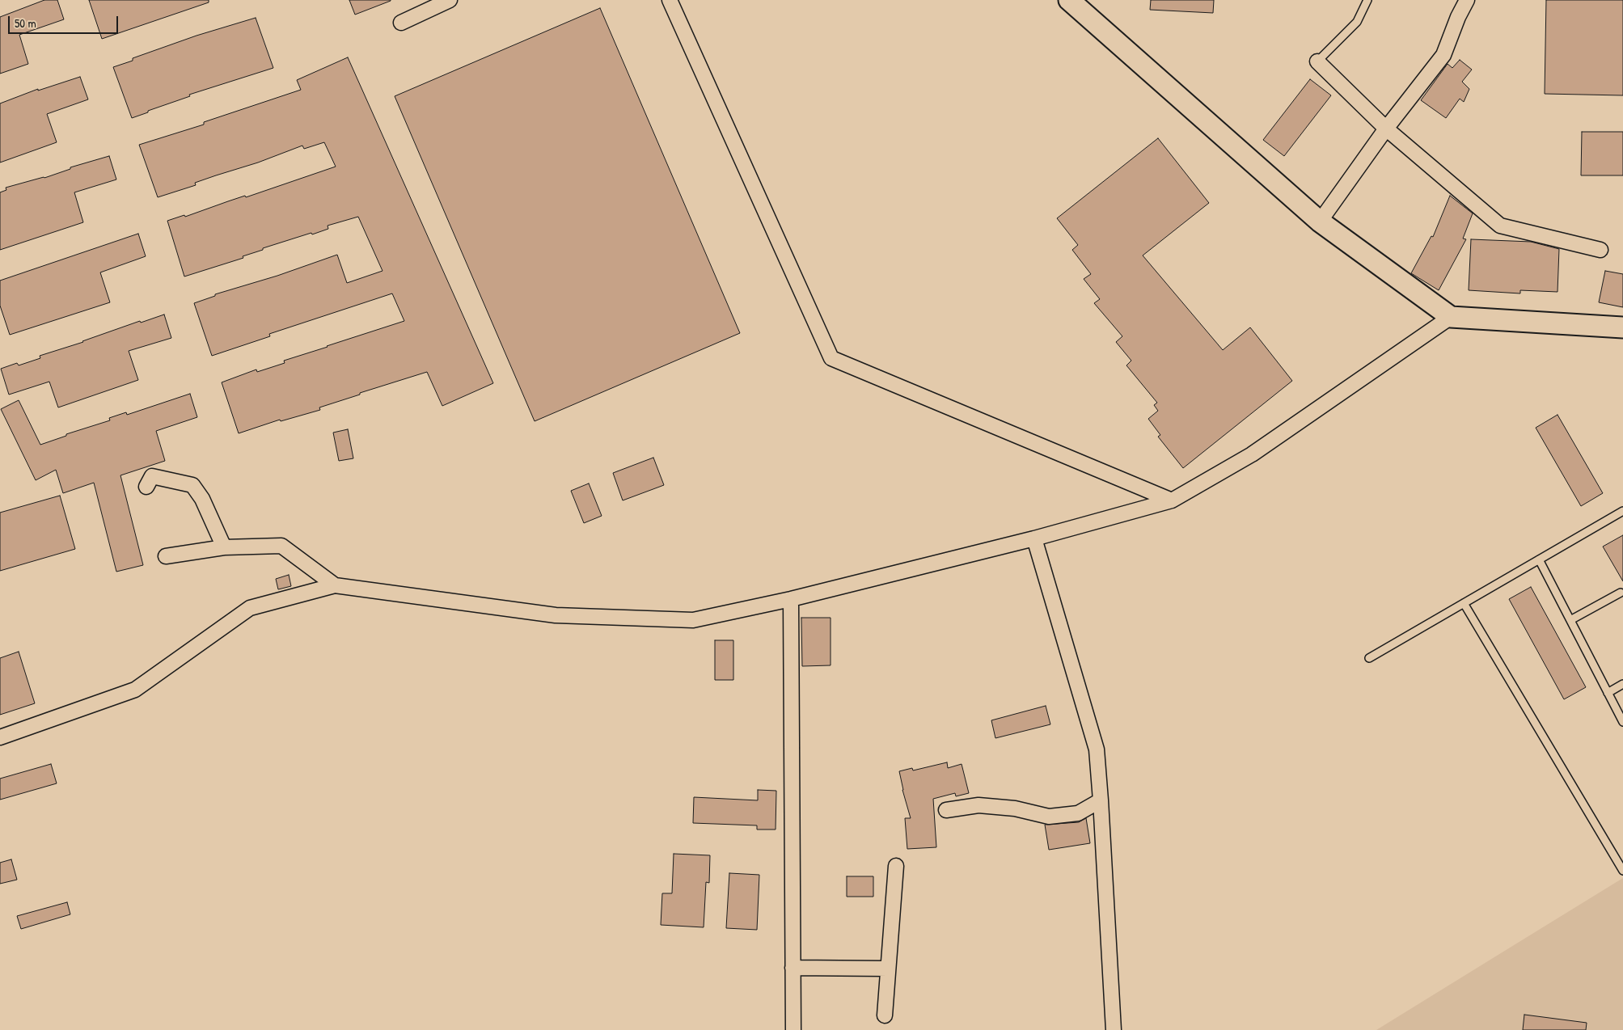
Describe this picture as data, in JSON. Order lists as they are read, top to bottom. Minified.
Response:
{"scale_bar":"50 m"}
